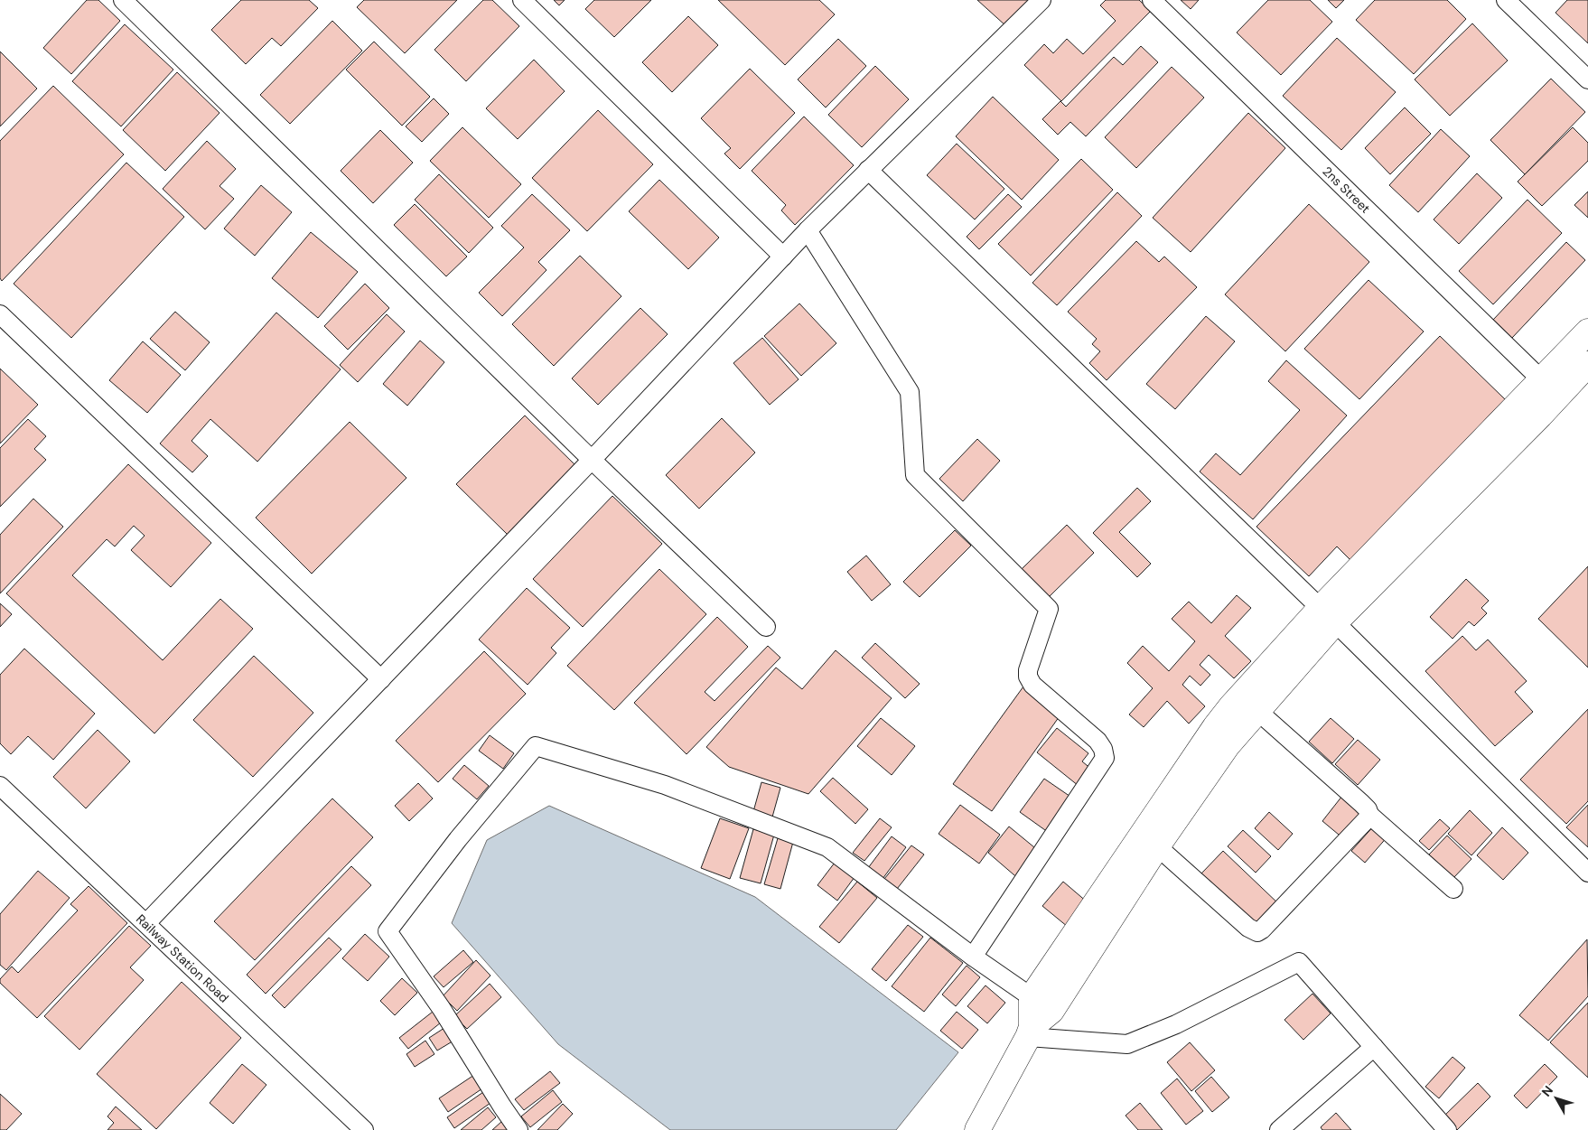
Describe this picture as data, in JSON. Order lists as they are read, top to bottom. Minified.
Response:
{"streets":{"street":["2ns Street","Railway Station Road"]},"north":"top left"}
